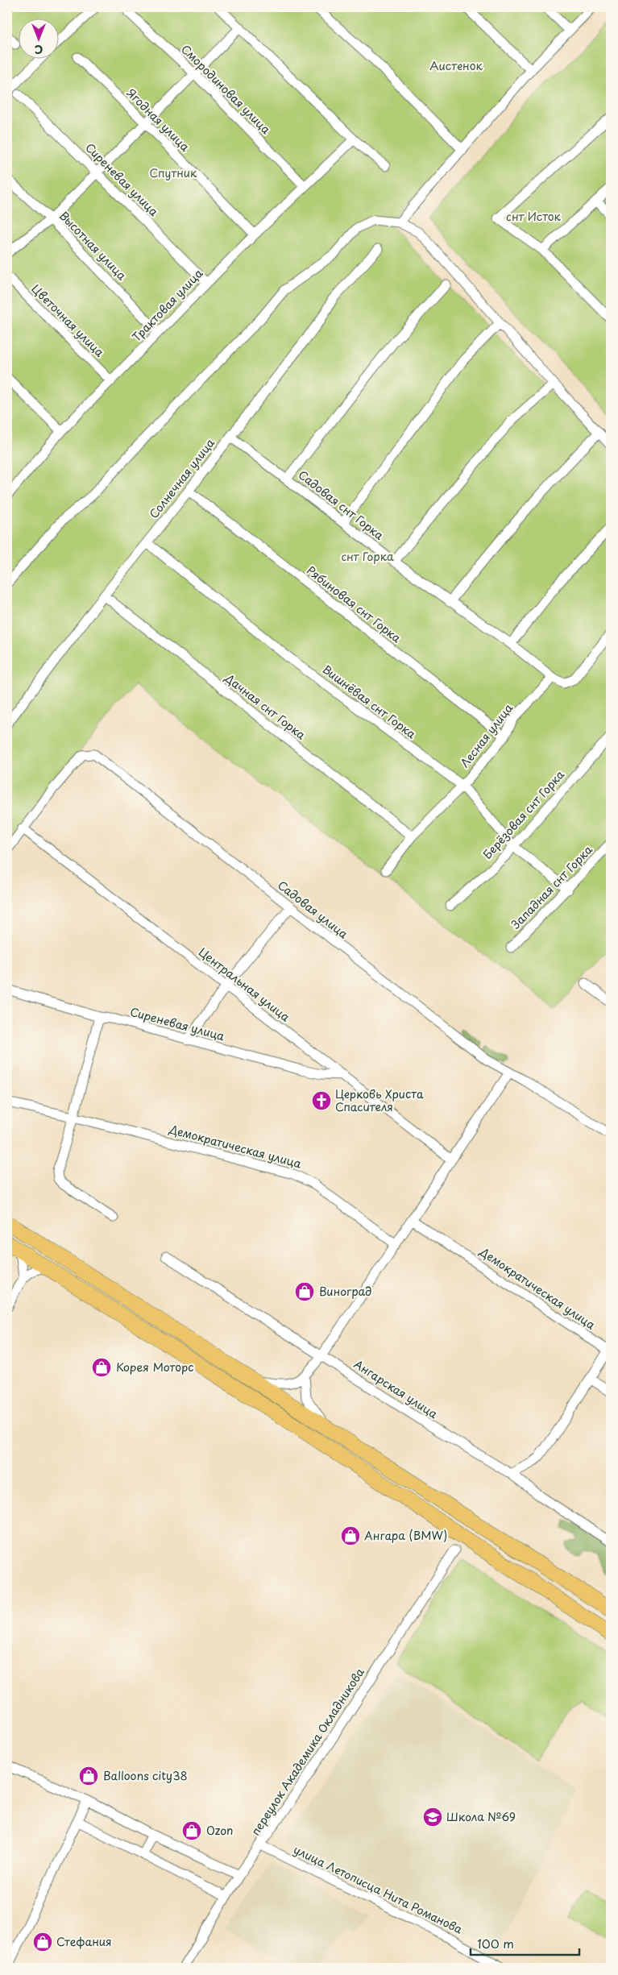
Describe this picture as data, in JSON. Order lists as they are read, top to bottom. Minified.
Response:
{"streets":{"street":["Смородиновая улица","Ягодная улица","Сиреневая улица","Высотная улица","Трактовая улица","Цветочная улица","Солнечная улица","Садовая снт Горка","Рябиновая снт Горка","Вишнёвая снт Горка","Дачная снт Горка","Лесная улица","Берёзовая снт Горка","Западная снт Горка","Садовая улица","Центральная улица","Демократическая улица","Ангарская улица","переулок Академика Окладникова","улица Летописца Нита Романова"]},"crossings":[["Смородиновая улица","Трактовая улица"],["Ягодная улица","Трактовая улица"],["Сиреневая улица","Трактовая улица"],["Сиреневая улица","Центральная улица"],["Высотная улица","Трактовая улица"],["Трактовая улица","Цветочная улица"],["Солнечная улица","Садовая снт Горка"],["Солнечная улица","Рябиновая снт Горка"],["Солнечная улица","Вишнёвая снт Горка"],["Солнечная улица","Дачная снт Горка"],["Садовая снт Горка","Лесная улица"],["Рябиновая снт Горка","Лесная улица"],["Вишнёвая снт Горка","Лесная улица"],["Вишнёвая снт Горка","Берёзовая снт Горка"],["Вишнёвая снт Горка","Западная снт Горка"],["Дачная снт Горка","Лесная улица"],["Садовая улица","Центральная улица"],["переулок Академика Окладникова","улица Летописца Нита Романова"]],"parks":["Аистенок","Спутник","снт Исток","снт Горка"],"places":{"church":["Церковь Христа Спасителя"],"shop":["Виноград","Корея Моторс","Ангара (BMW)","Balloons city38","Ozon","Стефания"],"school or university":["Школа №69"]},"scale_bar":"100 m","north":"bottom"}
